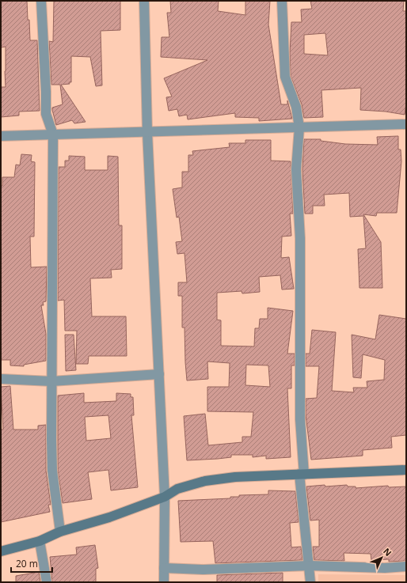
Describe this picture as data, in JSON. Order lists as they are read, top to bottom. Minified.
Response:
{"scale_bar":"20 m","north":"top right"}
